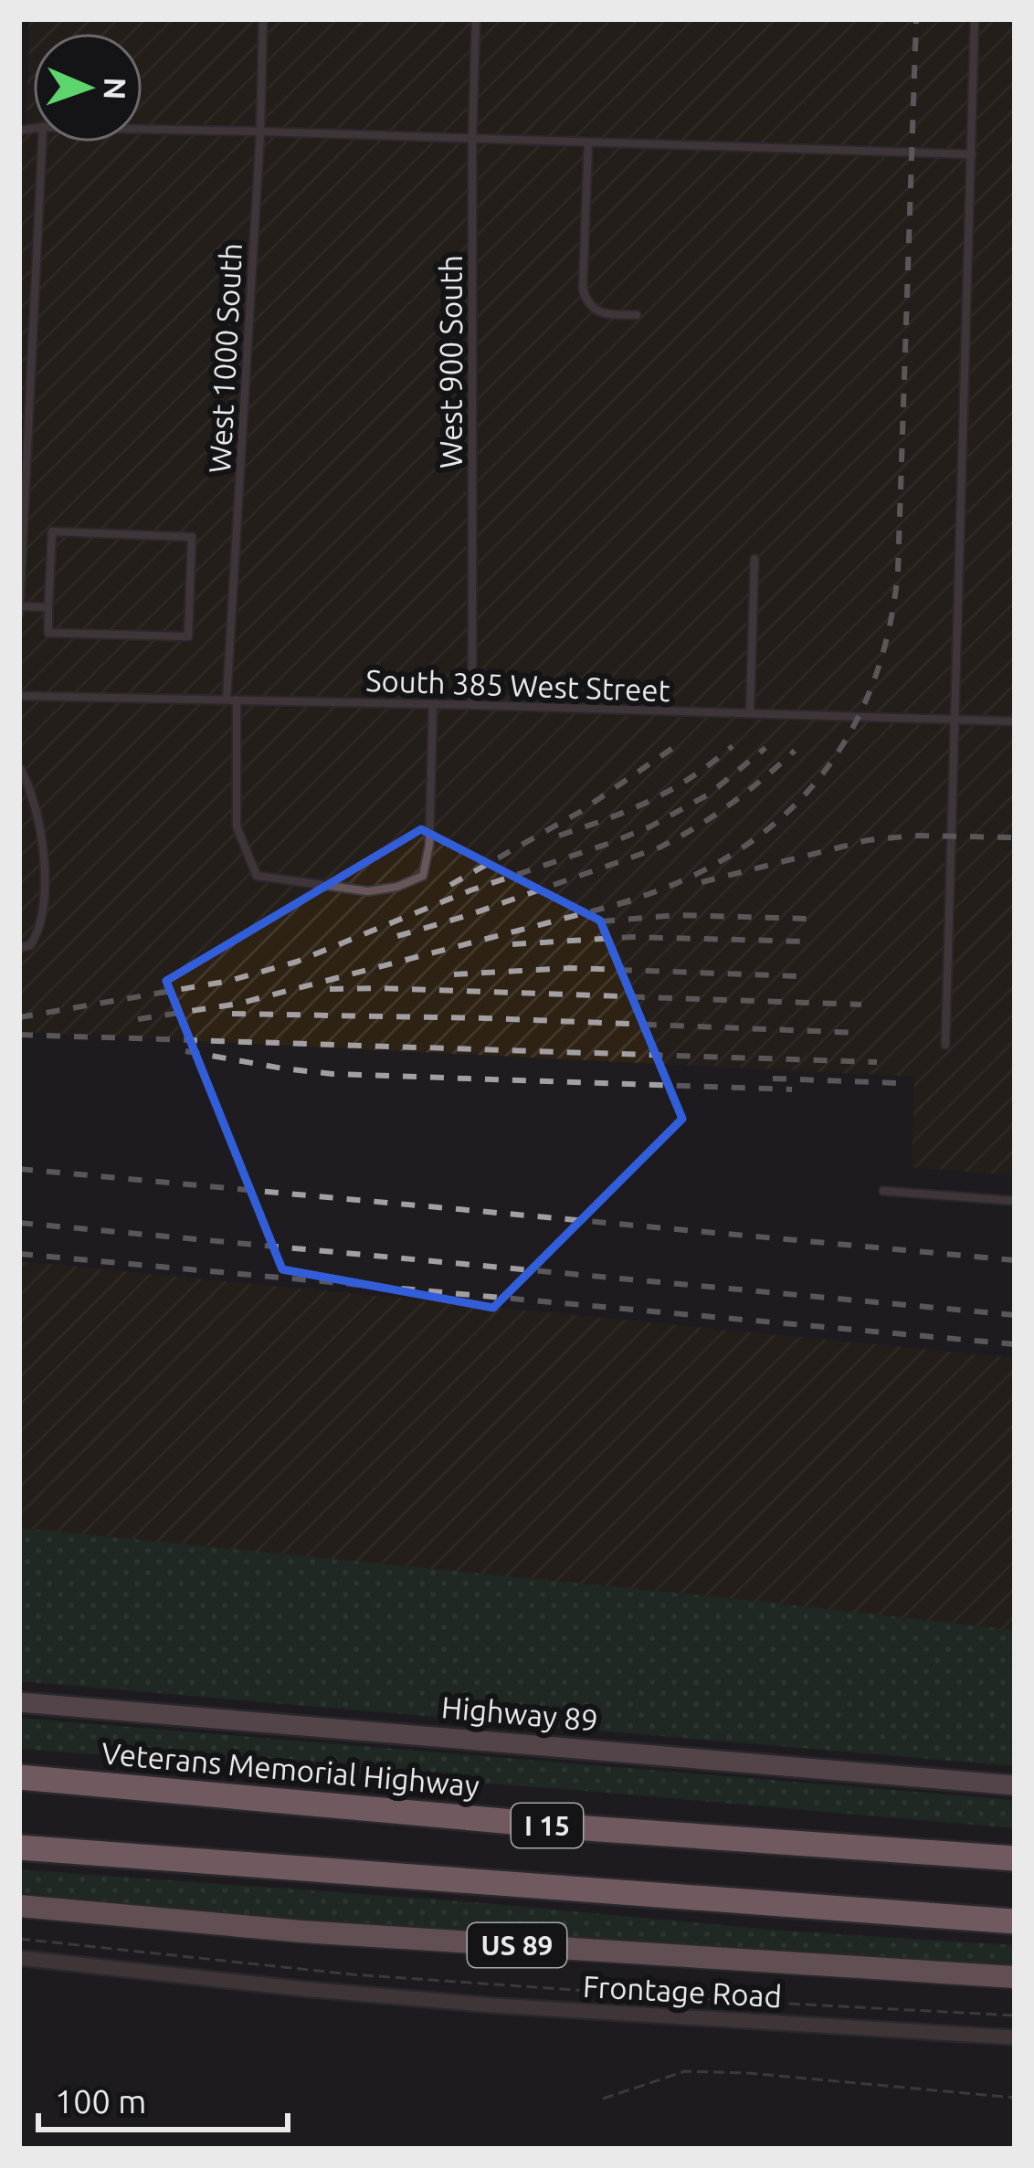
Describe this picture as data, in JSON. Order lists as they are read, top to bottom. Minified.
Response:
{"streets":{"highway":["Veterans Memorial Highway","I 15"],"main road":["Highway 89","US 89"],"street":["Frontage Road"],"lane":["West 1000 South","West 900 South","South 385 West Street"]},"crossings":[["West 1000 South","South 385 West Street"],["West 900 South","South 385 West Street"]],"scale_bar":"100 m","north":"right"}
